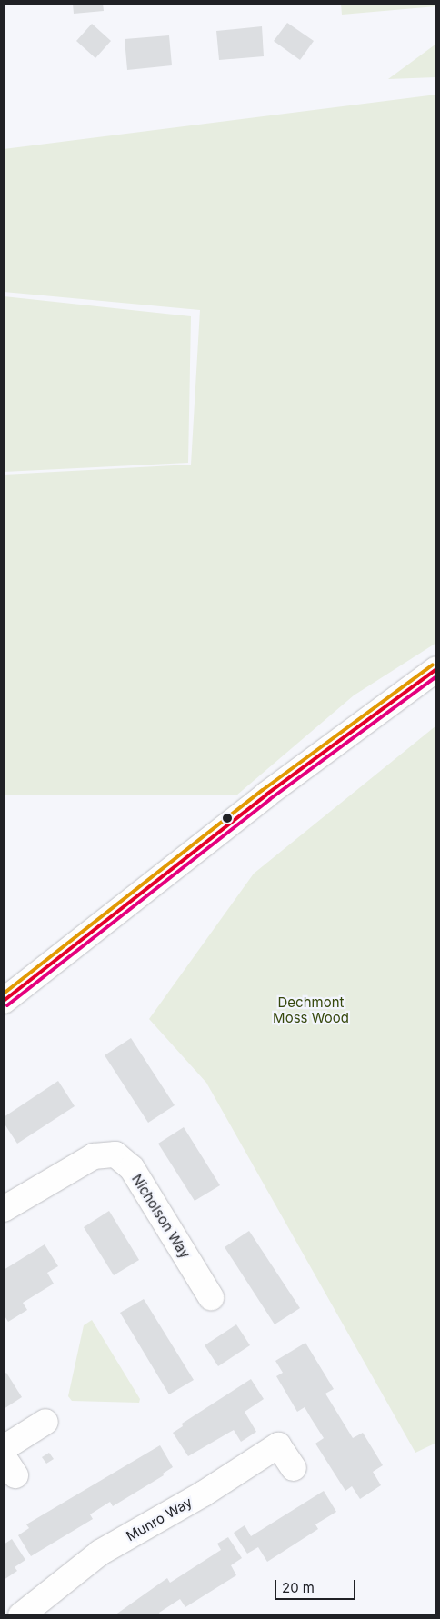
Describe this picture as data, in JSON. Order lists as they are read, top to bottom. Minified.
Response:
{"streets":{"street":["Nicholson Way","Munro Way"]},"parks":["Dechmont Moss Wood"],"scale_bar":"20 m"}
